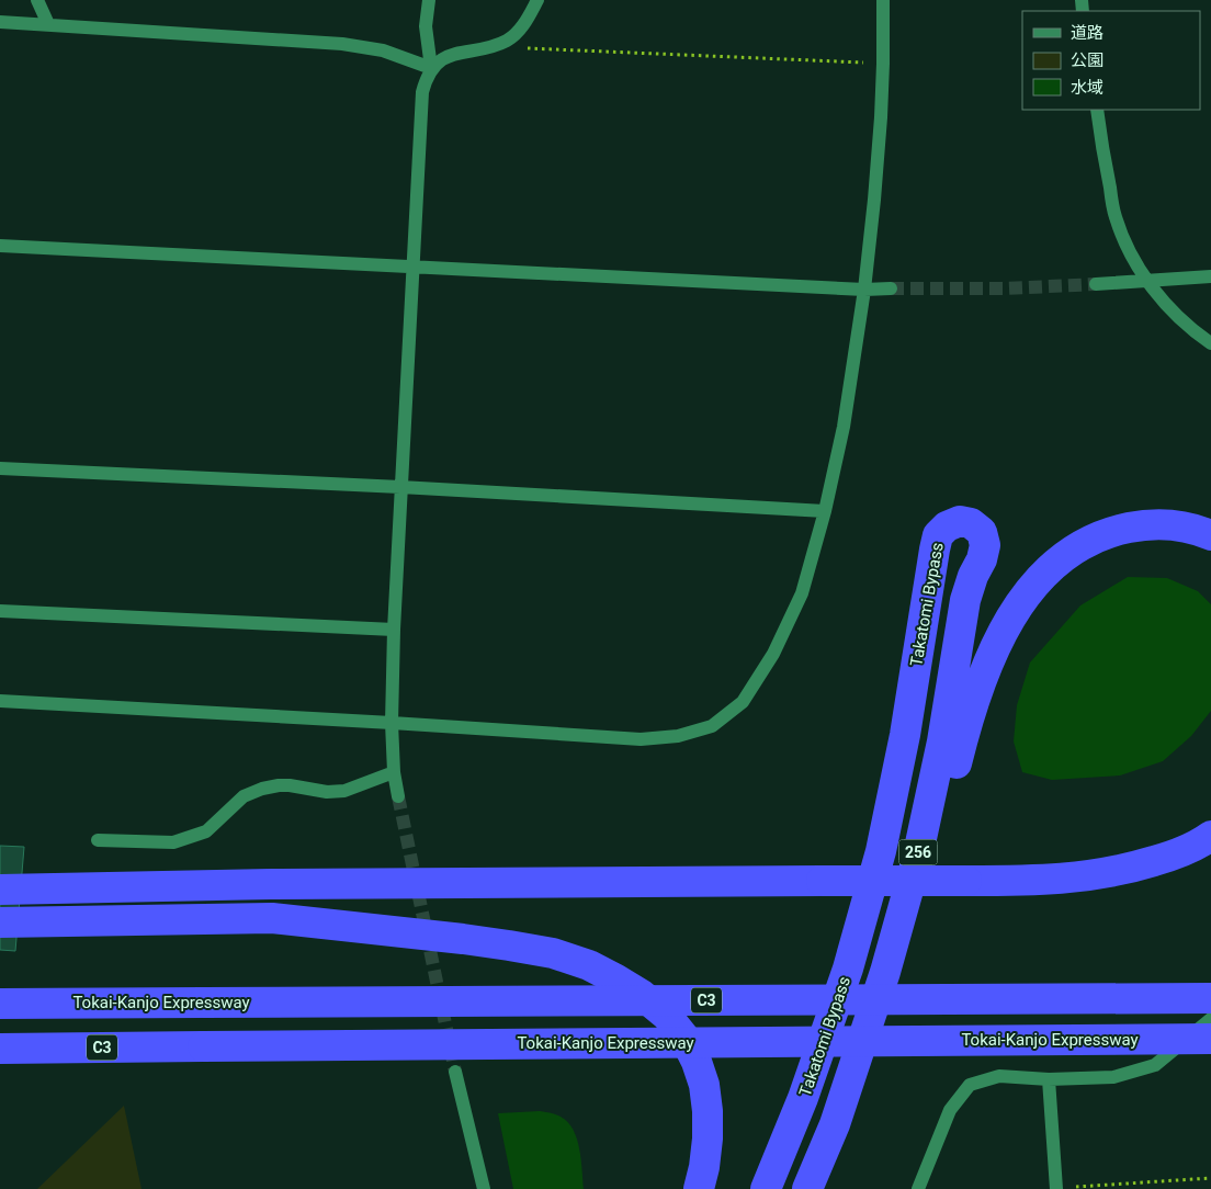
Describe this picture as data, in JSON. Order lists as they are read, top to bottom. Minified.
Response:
{"streets":{"highway":["Takatomi Bypass","256","C3","Tokai-Kanjo Expressway"]},"legend":["道路","公園","水域"]}
